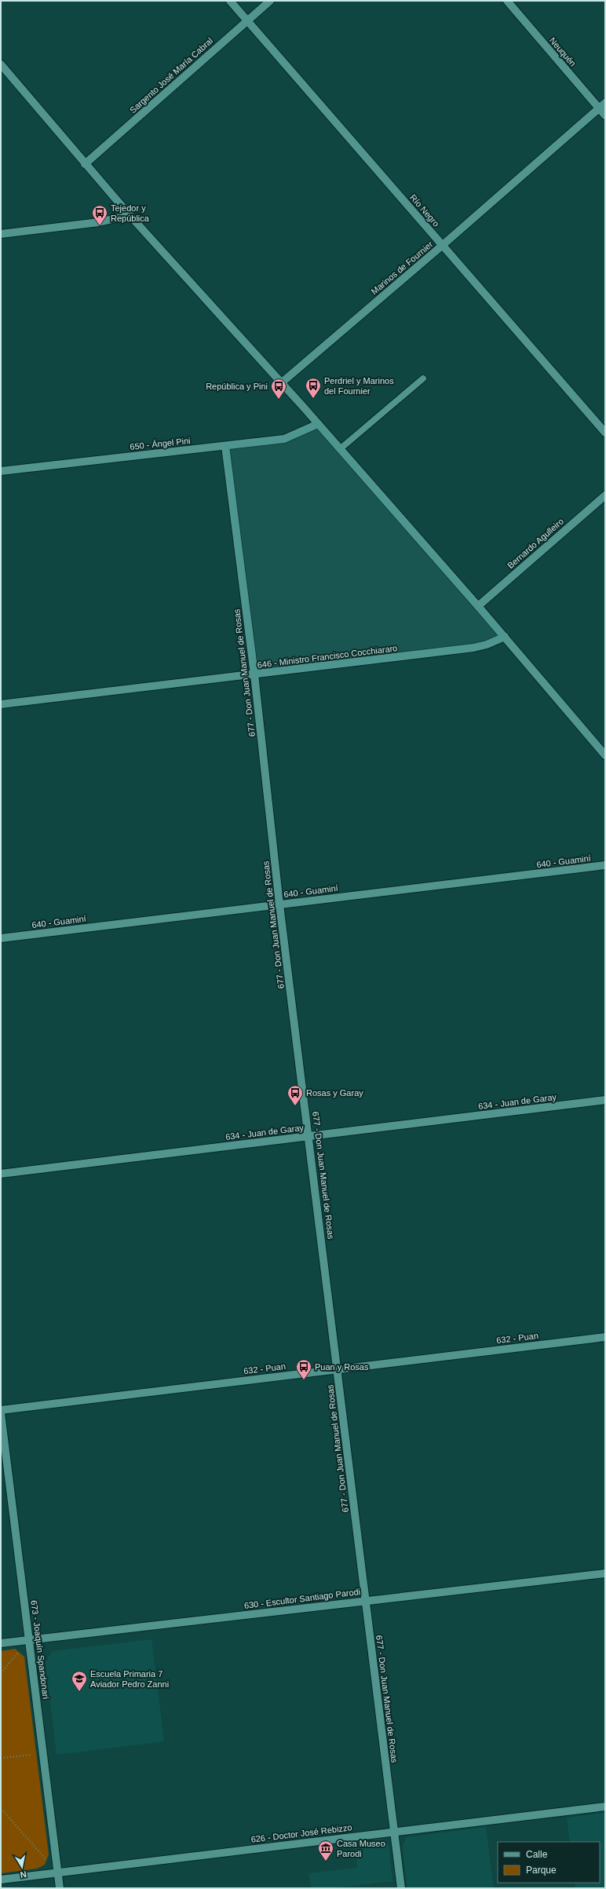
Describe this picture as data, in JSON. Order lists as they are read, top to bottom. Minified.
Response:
{"streets":{"street":["Neuquén","Sargento José María Cabral","Río Negro","Marinos de Fournier","650 - Ángel Pini","Bernardo Agulleiro","646 - Ministro Francisco Cocchiararo","677 - Don Juan Manuel de Rosas","640 - Guaminí","634 - Juan de Garay","632 - Puan","630 - Escultor Santiago Parodi","673 - Joaquín Spandonari","626 - Doctor José Rebizzo"]},"crossings":[["Neuquén","Marinos de Fournier"],["Sargento José María Cabral","Río Negro"],["Río Negro","Marinos de Fournier"],["650 - Ángel Pini","677 - Don Juan Manuel de Rosas"],["646 - Ministro Francisco Cocchiararo","677 - Don Juan Manuel de Rosas"],["677 - Don Juan Manuel de Rosas","640 - Guaminí"],["677 - Don Juan Manuel de Rosas","634 - Juan de Garay"],["677 - Don Juan Manuel de Rosas","632 - Puan"],["677 - Don Juan Manuel de Rosas","630 - Escultor Santiago Parodi"],["677 - Don Juan Manuel de Rosas","626 - Doctor José Rebizzo"],["630 - Escultor Santiago Parodi","673 - Joaquín Spandonari"],["673 - Joaquín Spandonari","626 - Doctor José Rebizzo"]],"places":{"bus stop":["Tejedor y República","Perdriel y Marinos del Fournier","República y Pini","Rosas y Garay","Puan y Rosas"],"school or university":["Escuela Primaria 7 Aviador Pedro Zanni"],"museum":["Casa Museo Parodi"]},"legend":["Calle","Parque"],"north":"bottom"}
